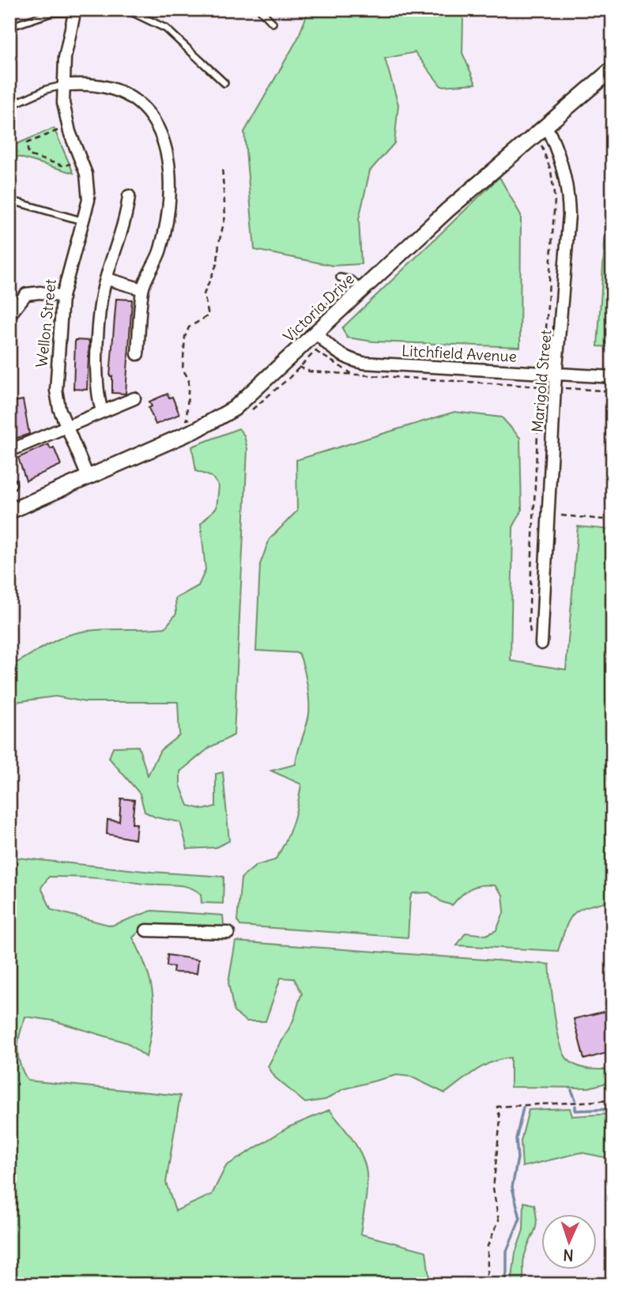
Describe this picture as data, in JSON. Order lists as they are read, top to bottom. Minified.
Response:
{"streets":{"street":["Victoria Drive","Wellon Street","Litchfield Avenue","Marigold Street"]},"crossings":[["Victoria Drive","Wellon Street"],["Victoria Drive","Litchfield Avenue"],["Victoria Drive","Marigold Street"],["Litchfield Avenue","Marigold Street"]],"north":"bottom"}
